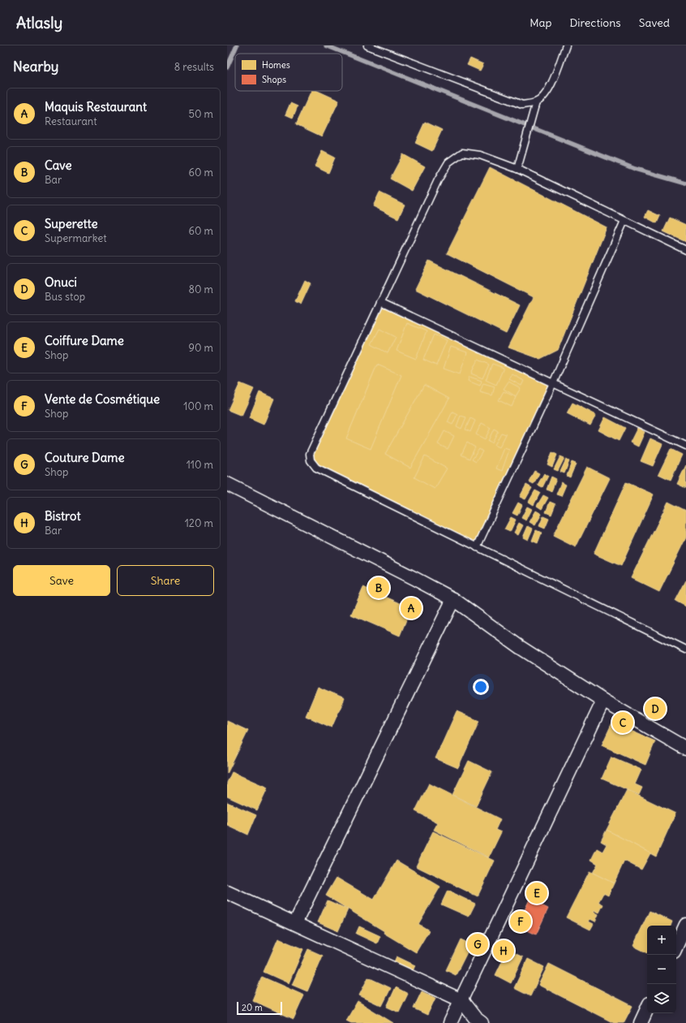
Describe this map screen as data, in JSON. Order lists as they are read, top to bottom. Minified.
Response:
{"legend":["Homes","Shops"],"scale_bar":"20 m","page":{"header":"Atlasly","nav":["Map","Directions","Saved"],"heading":["Nearby","8 results"],"list":[{"mark":"A","name":"Maquis Restaurant","note":"Restaurant","value":"50 m"},{"mark":"B","name":"Cave","note":"Bar","value":"60 m"},{"mark":"C","name":"Superette","note":"Supermarket","value":"60 m"},{"mark":"D","name":"Onuci","note":"Bus stop","value":"80 m"},{"mark":"E","name":"Coiffure Dame","note":"Shop","value":"90 m"},{"mark":"F","name":"Vente de Cosmétique","note":"Shop","value":"100 m"},{"mark":"G","name":"Couture Dame","note":"Shop","value":"110 m"},{"mark":"H","name":"Bistrot","note":"Bar","value":"120 m"}],"buttons":["Save","Share"],"pins":["B","A","D","C","E","F","G","H"],"map_buttons":["+","−"],"scale":"20 m"}}
